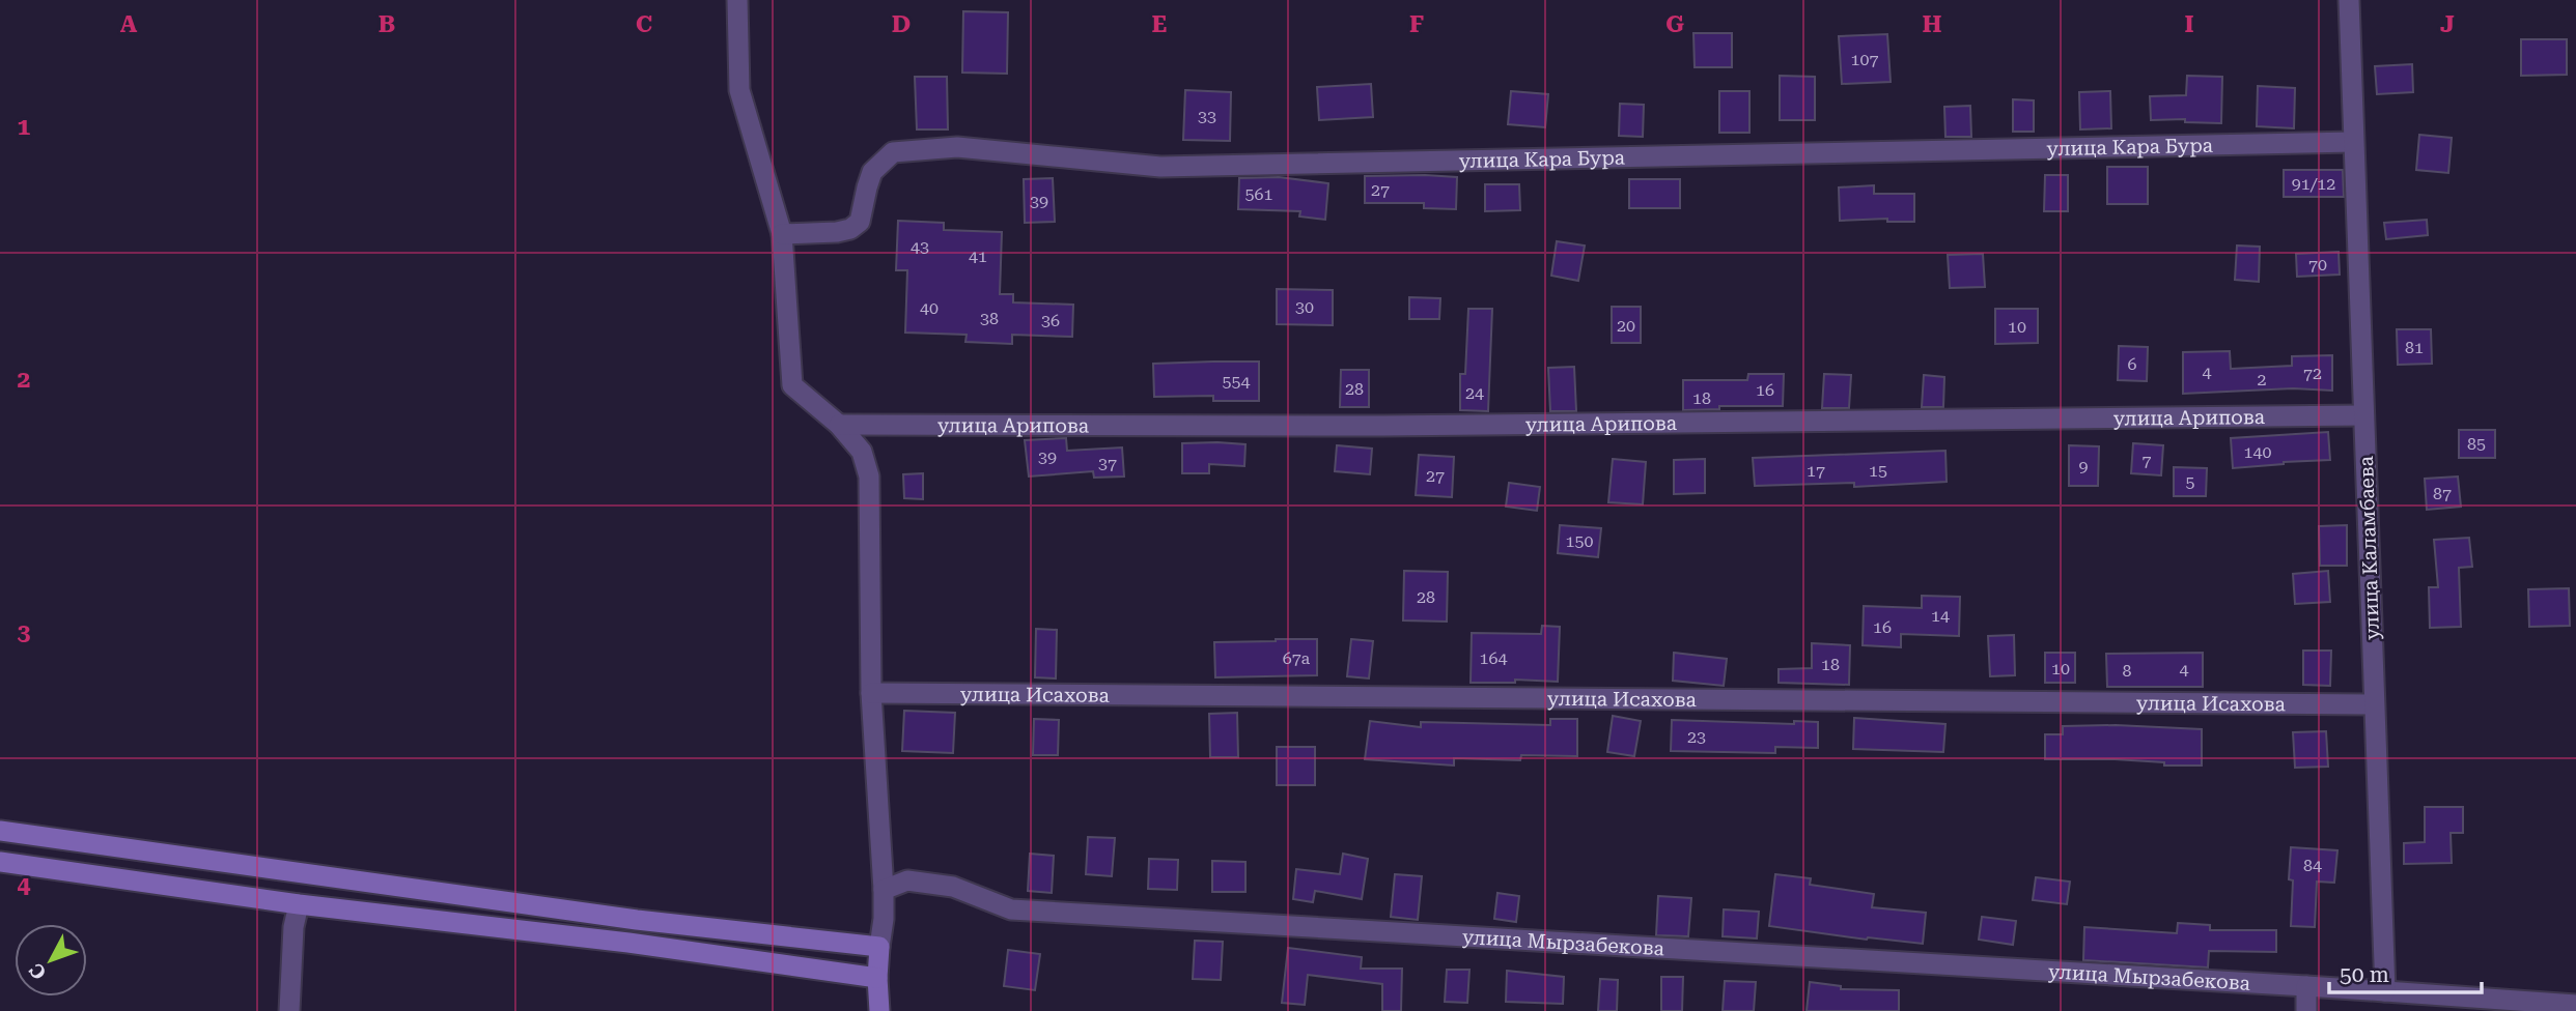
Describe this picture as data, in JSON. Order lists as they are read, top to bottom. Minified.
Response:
{"streets":{"street":["улица Кара Бура","улица Арипова","улица Каламбаева","улица Исахова","улица Мырзабекова"]},"crossings":[["улица Кара Бура","улица Каламбаева"],["улица Арипова","улица Каламбаева"],["улица Каламбаева","улица Исахова"]],"house_numbers":["107","33","91/12","27","561","39","43","41","70","30","40","38","36","20","10","81","6","4","72","2","554","28","16","24","18","85","140","39","7","37","9","17","15","27","5","87","150","28","14","16","67а","164","18","10","4","8","23","84"],"scale_bar":"50 m","north":"bottom left","grid":{"columns":["A","B","C","D","E","F","G","H","I","J"],"rows":["1","2","3","4"]}}
